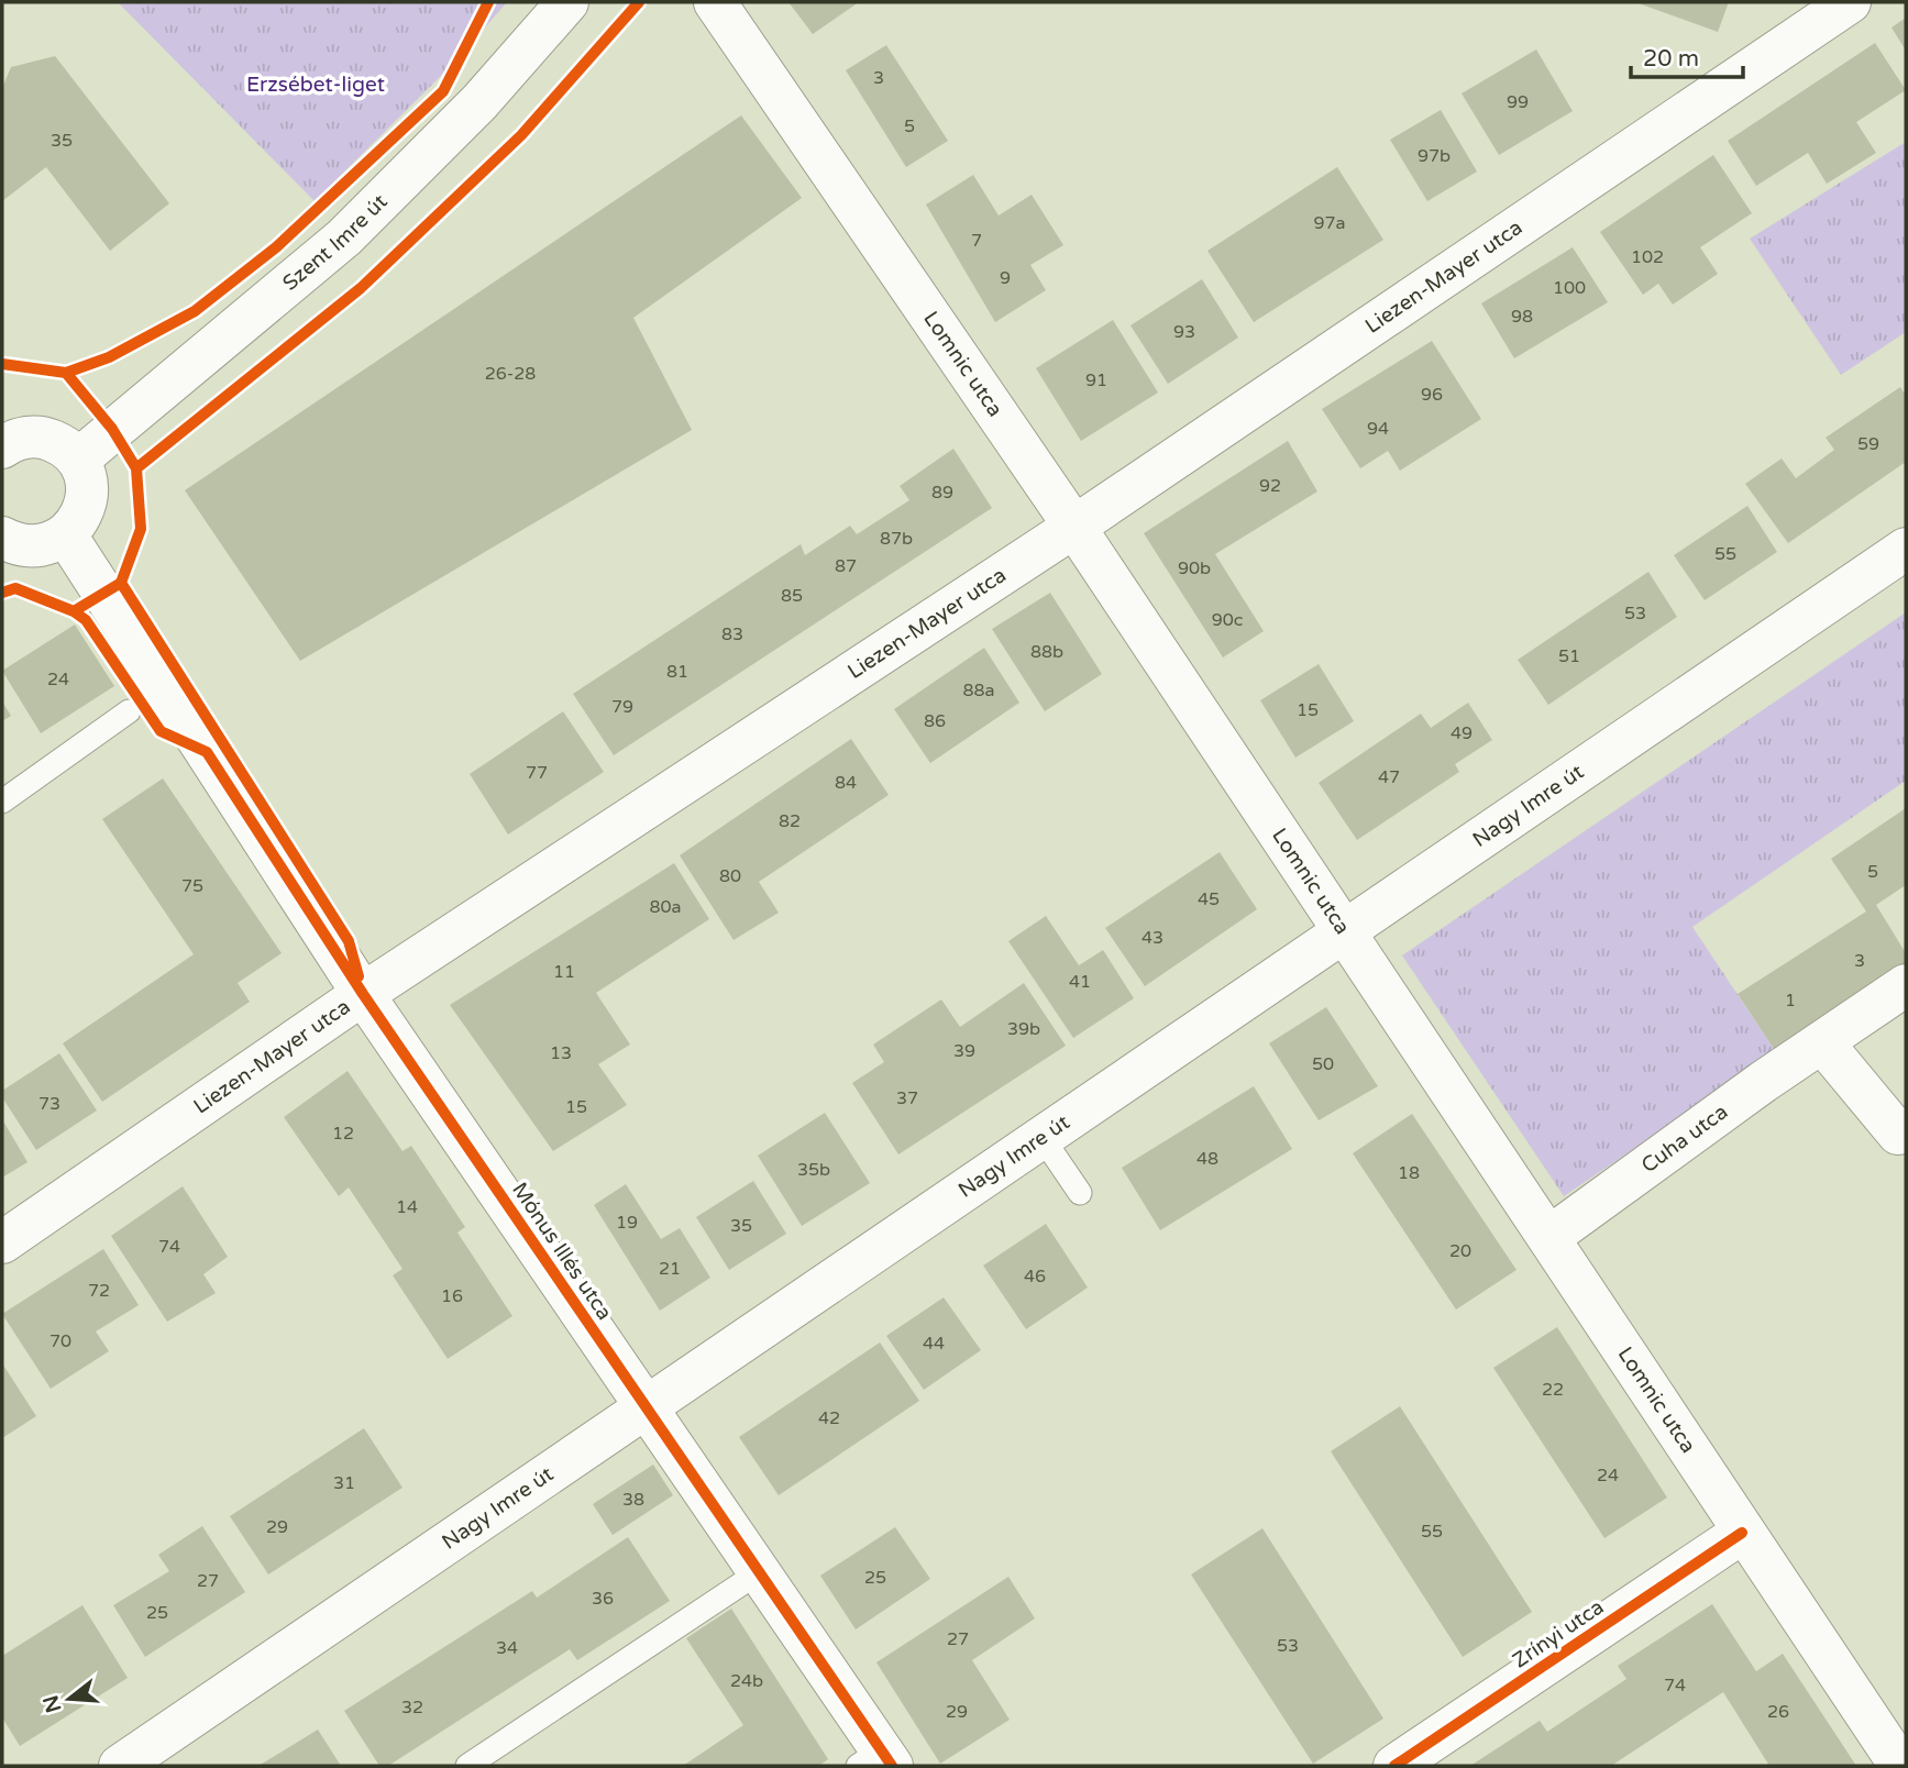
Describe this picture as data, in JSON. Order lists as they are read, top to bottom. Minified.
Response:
{"streets":{"street":["Szent Imre út","Liezen-Mayer utca","Lomnic utca","Nagy Imre út","Cuha utca","Mónus Illés utca","Zrínyi utca"]},"crossings":[["Liezen-Mayer utca","Lomnic utca"],["Liezen-Mayer utca","Mónus Illés utca"],["Lomnic utca","Nagy Imre út"],["Lomnic utca","Cuha utca"],["Lomnic utca","Zrínyi utca"],["Nagy Imre út","Mónus Illés utca"]],"parks":["Erzsébet-liget"],"house_numbers":["3","99","5","35","97b","97a","7","102","9","100","98","93","26-28","91","96","94","59","92","89","87b","55","87","90b","85","53","90c","83","88b","51","81","24","88a","79","15","86","49","77","47","84","82","5","80","75","45","80a","43","3","11","41","1","39b","39","13","50","37","73","15","12","48","35b","18","14","19","35","74","20","21","46","72","16","70","44","22","42","24","31","38","29","55","25","27","36","25","27","53","34","24b","74","32","29","26"],"scale_bar":"20 m","north":"left"}
